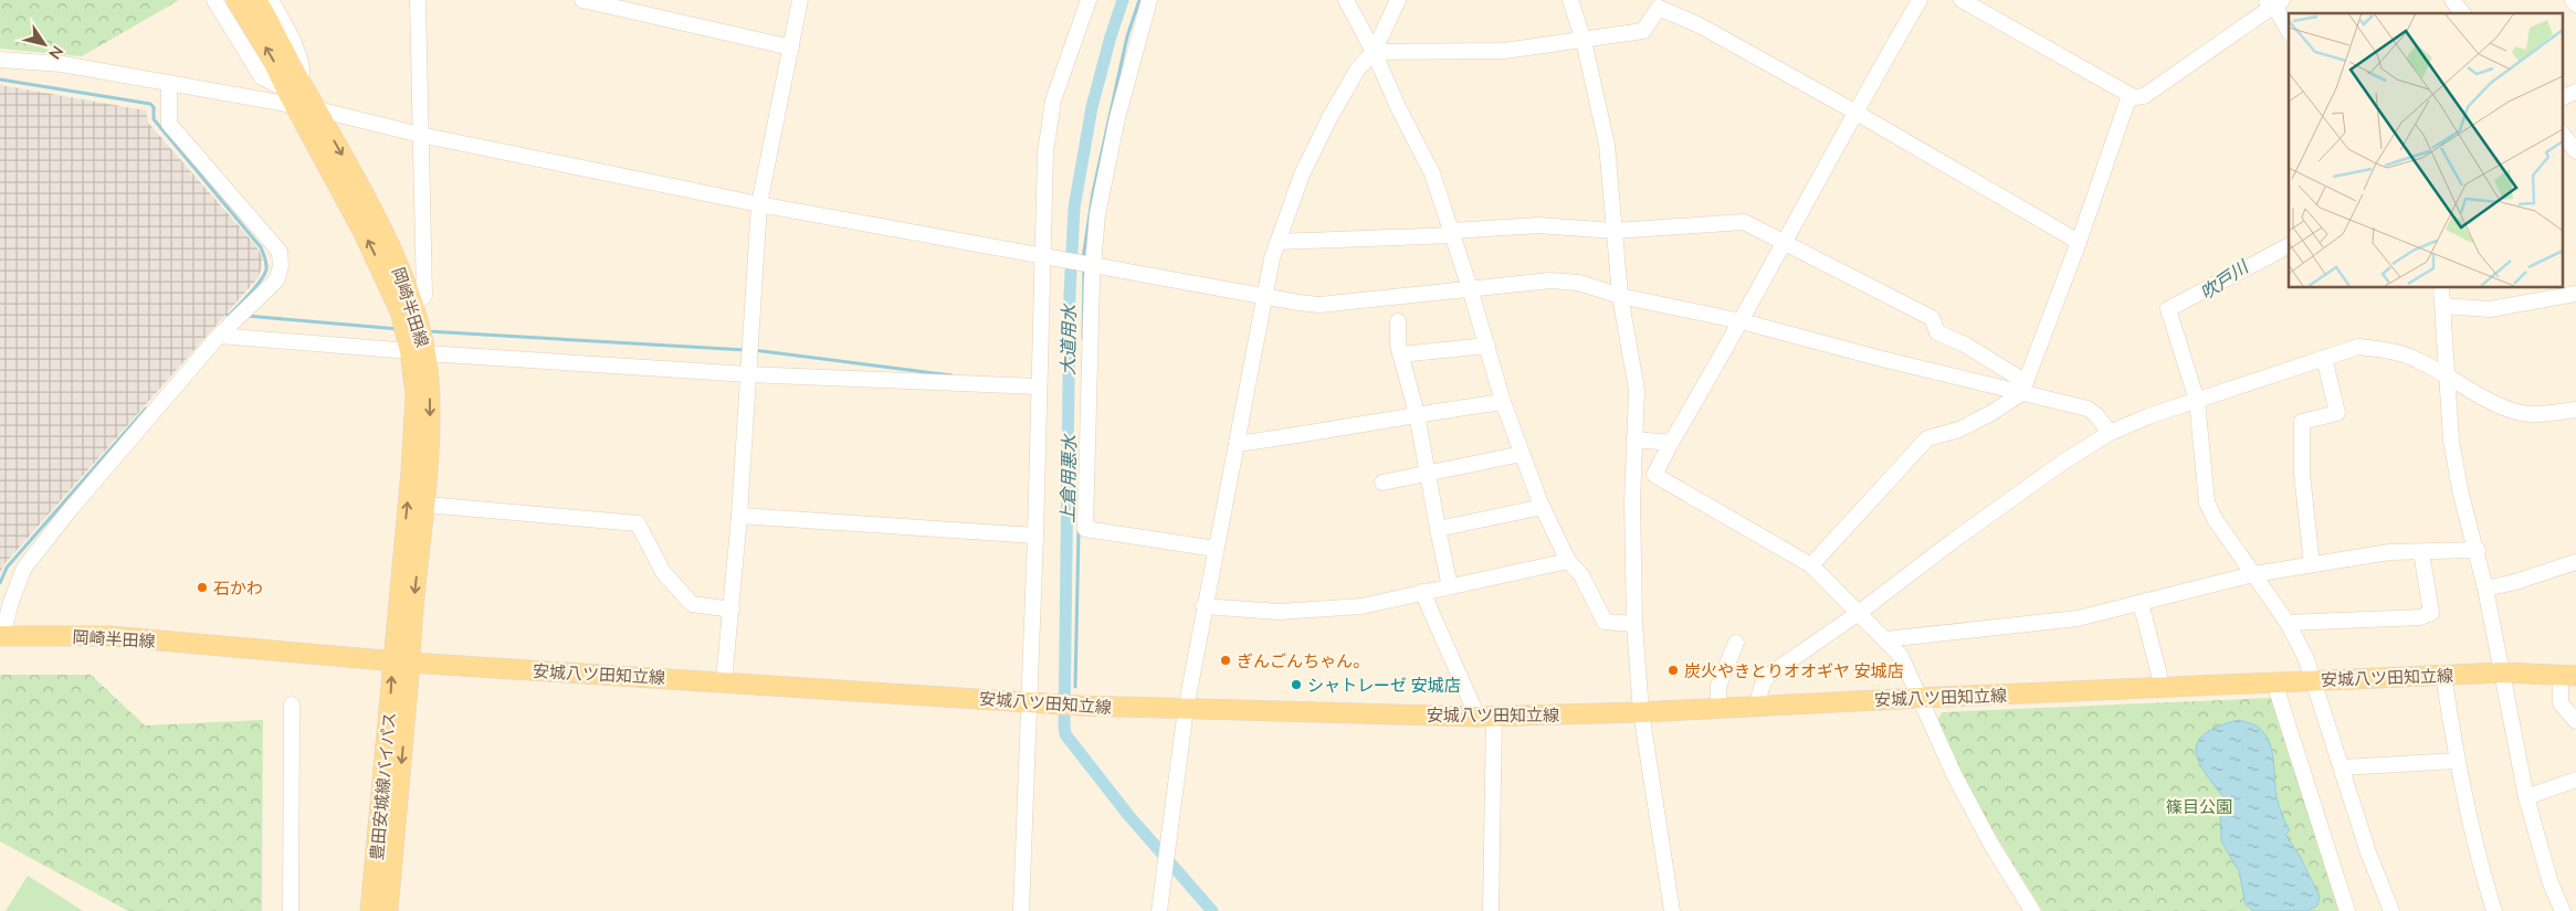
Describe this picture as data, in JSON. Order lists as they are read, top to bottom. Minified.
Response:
{"streets":{"main road":["岡崎半田線","安城八ツ田知立線","豊田安城線バイパス"]},"crossings":[["岡崎半田線","安城八ツ田知立線"],["岡崎半田線","豊田安城線バイパス"],["安城八ツ田知立線","豊田安城線バイパス"]],"water":["吹戸川","大道用水","上倉用悪水"],"parks":["篠目公園"],"places":["石かわ","ぎんごんちゃん。","炭火やきとりオオギヤ 安城店","シャトレーゼ 安城店"],"north":"bottom right"}
